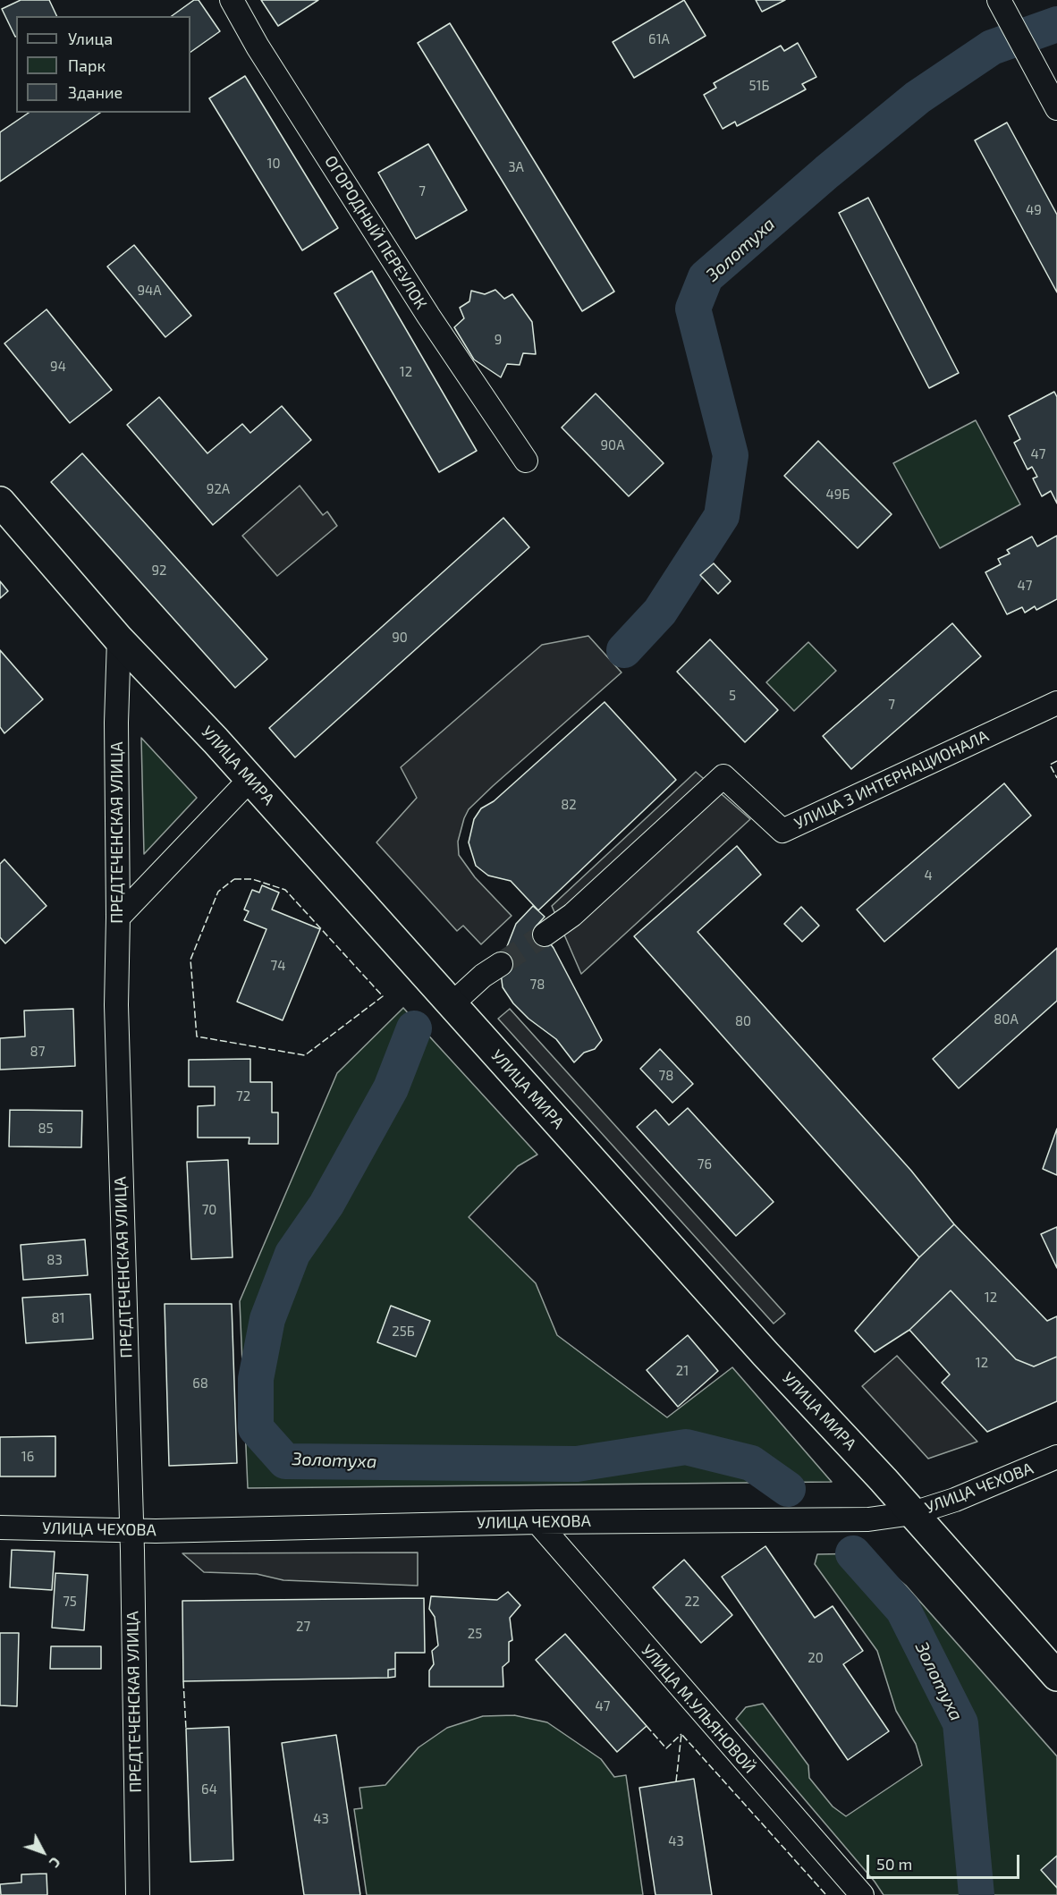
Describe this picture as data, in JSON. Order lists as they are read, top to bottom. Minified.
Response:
{"streets":{"main road":["УЛИЦА МИРА"],"street":["ОГОРОДНЫЙ ПЕРЕУЛОК","УЛИЦА 3 ИНТЕРНАЦИОНАЛА","ПРЕДТЕЧЕНСКАЯ УЛИЦА","УЛИЦА ЧЕХОВА","УЛИЦА М.УЛЬЯНОВОЙ"]},"crossings":[["УЛИЦА МИРА","ПРЕДТЕЧЕНСКАЯ УЛИЦА"],["УЛИЦА МИРА","УЛИЦА ЧЕХОВА"],["ПРЕДТЕЧЕНСКАЯ УЛИЦА","УЛИЦА ЧЕХОВА"],["УЛИЦА ЧЕХОВА","УЛИЦА М.УЛЬЯНОВОЙ"]],"water":["Золотуха"],"house_numbers":["61А","51Б","10","3А","7","49","94А","9","94","12","90А","47","92А","49Б","92","47","90","5","7","82","4","74","78","80А","80","87","78","72","85","76","70","83","12","81","25Б","12","21","68","16","75","22","27","25","20","47","64","43","43"],"legend":["Улица","Парк","Здание"],"scale_bar":"50 m","north":"bottom right"}
